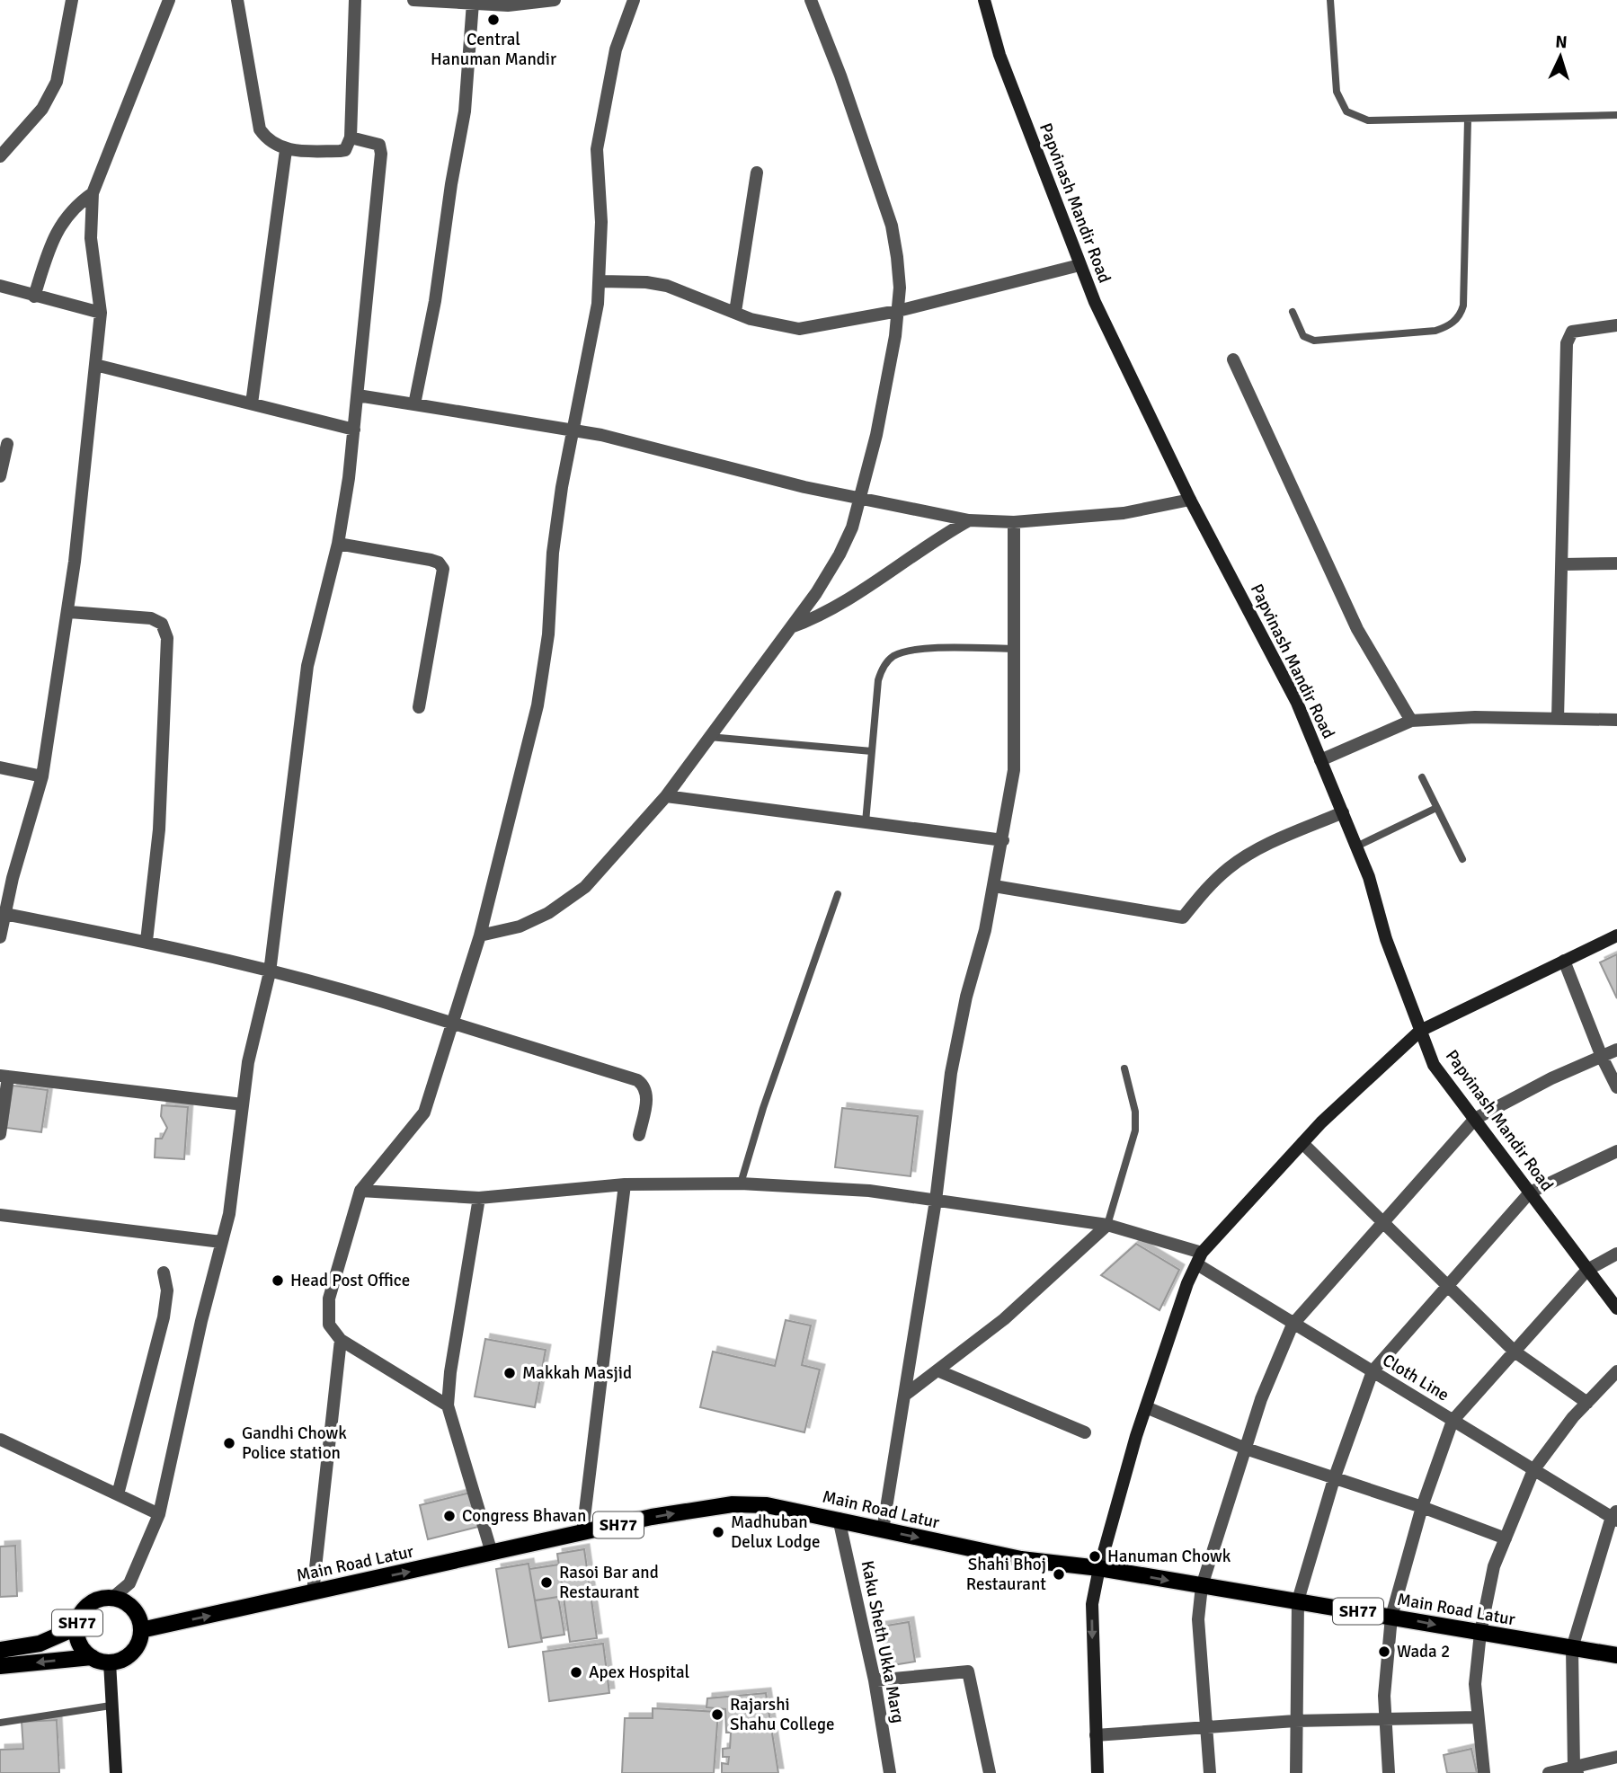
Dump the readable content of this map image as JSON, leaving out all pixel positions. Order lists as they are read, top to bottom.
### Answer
{
  "streets": {
    "main road": ["Main Road Latur", "SH77"],
    "street": ["Papvinash Mandir Road", "Cloth Line", "Kaku Sheth Ukka Marg"]
  },
  "crossings": [
    ["Main Road Latur", "SH77"],
    ["Main Road Latur", "Kaku Sheth Ukka Marg"]
  ],
  "one_way": ["Main Road Latur"],
  "places": [
    "Central Hanuman Mandir",
    "Head Post Office",
    "Makkah Masjid",
    "Gandhi Chowk Police station",
    "Congress Bhavan",
    "Madhuban Delux Lodge",
    "Hanuman Chowk",
    "Shahi Bhoj Restaurant",
    "Rasoi Bar and Restaurant",
    "Wada 2",
    "Apex Hospital",
    "Rajarshi Shahu College"
  ],
  "north": "top"
}
